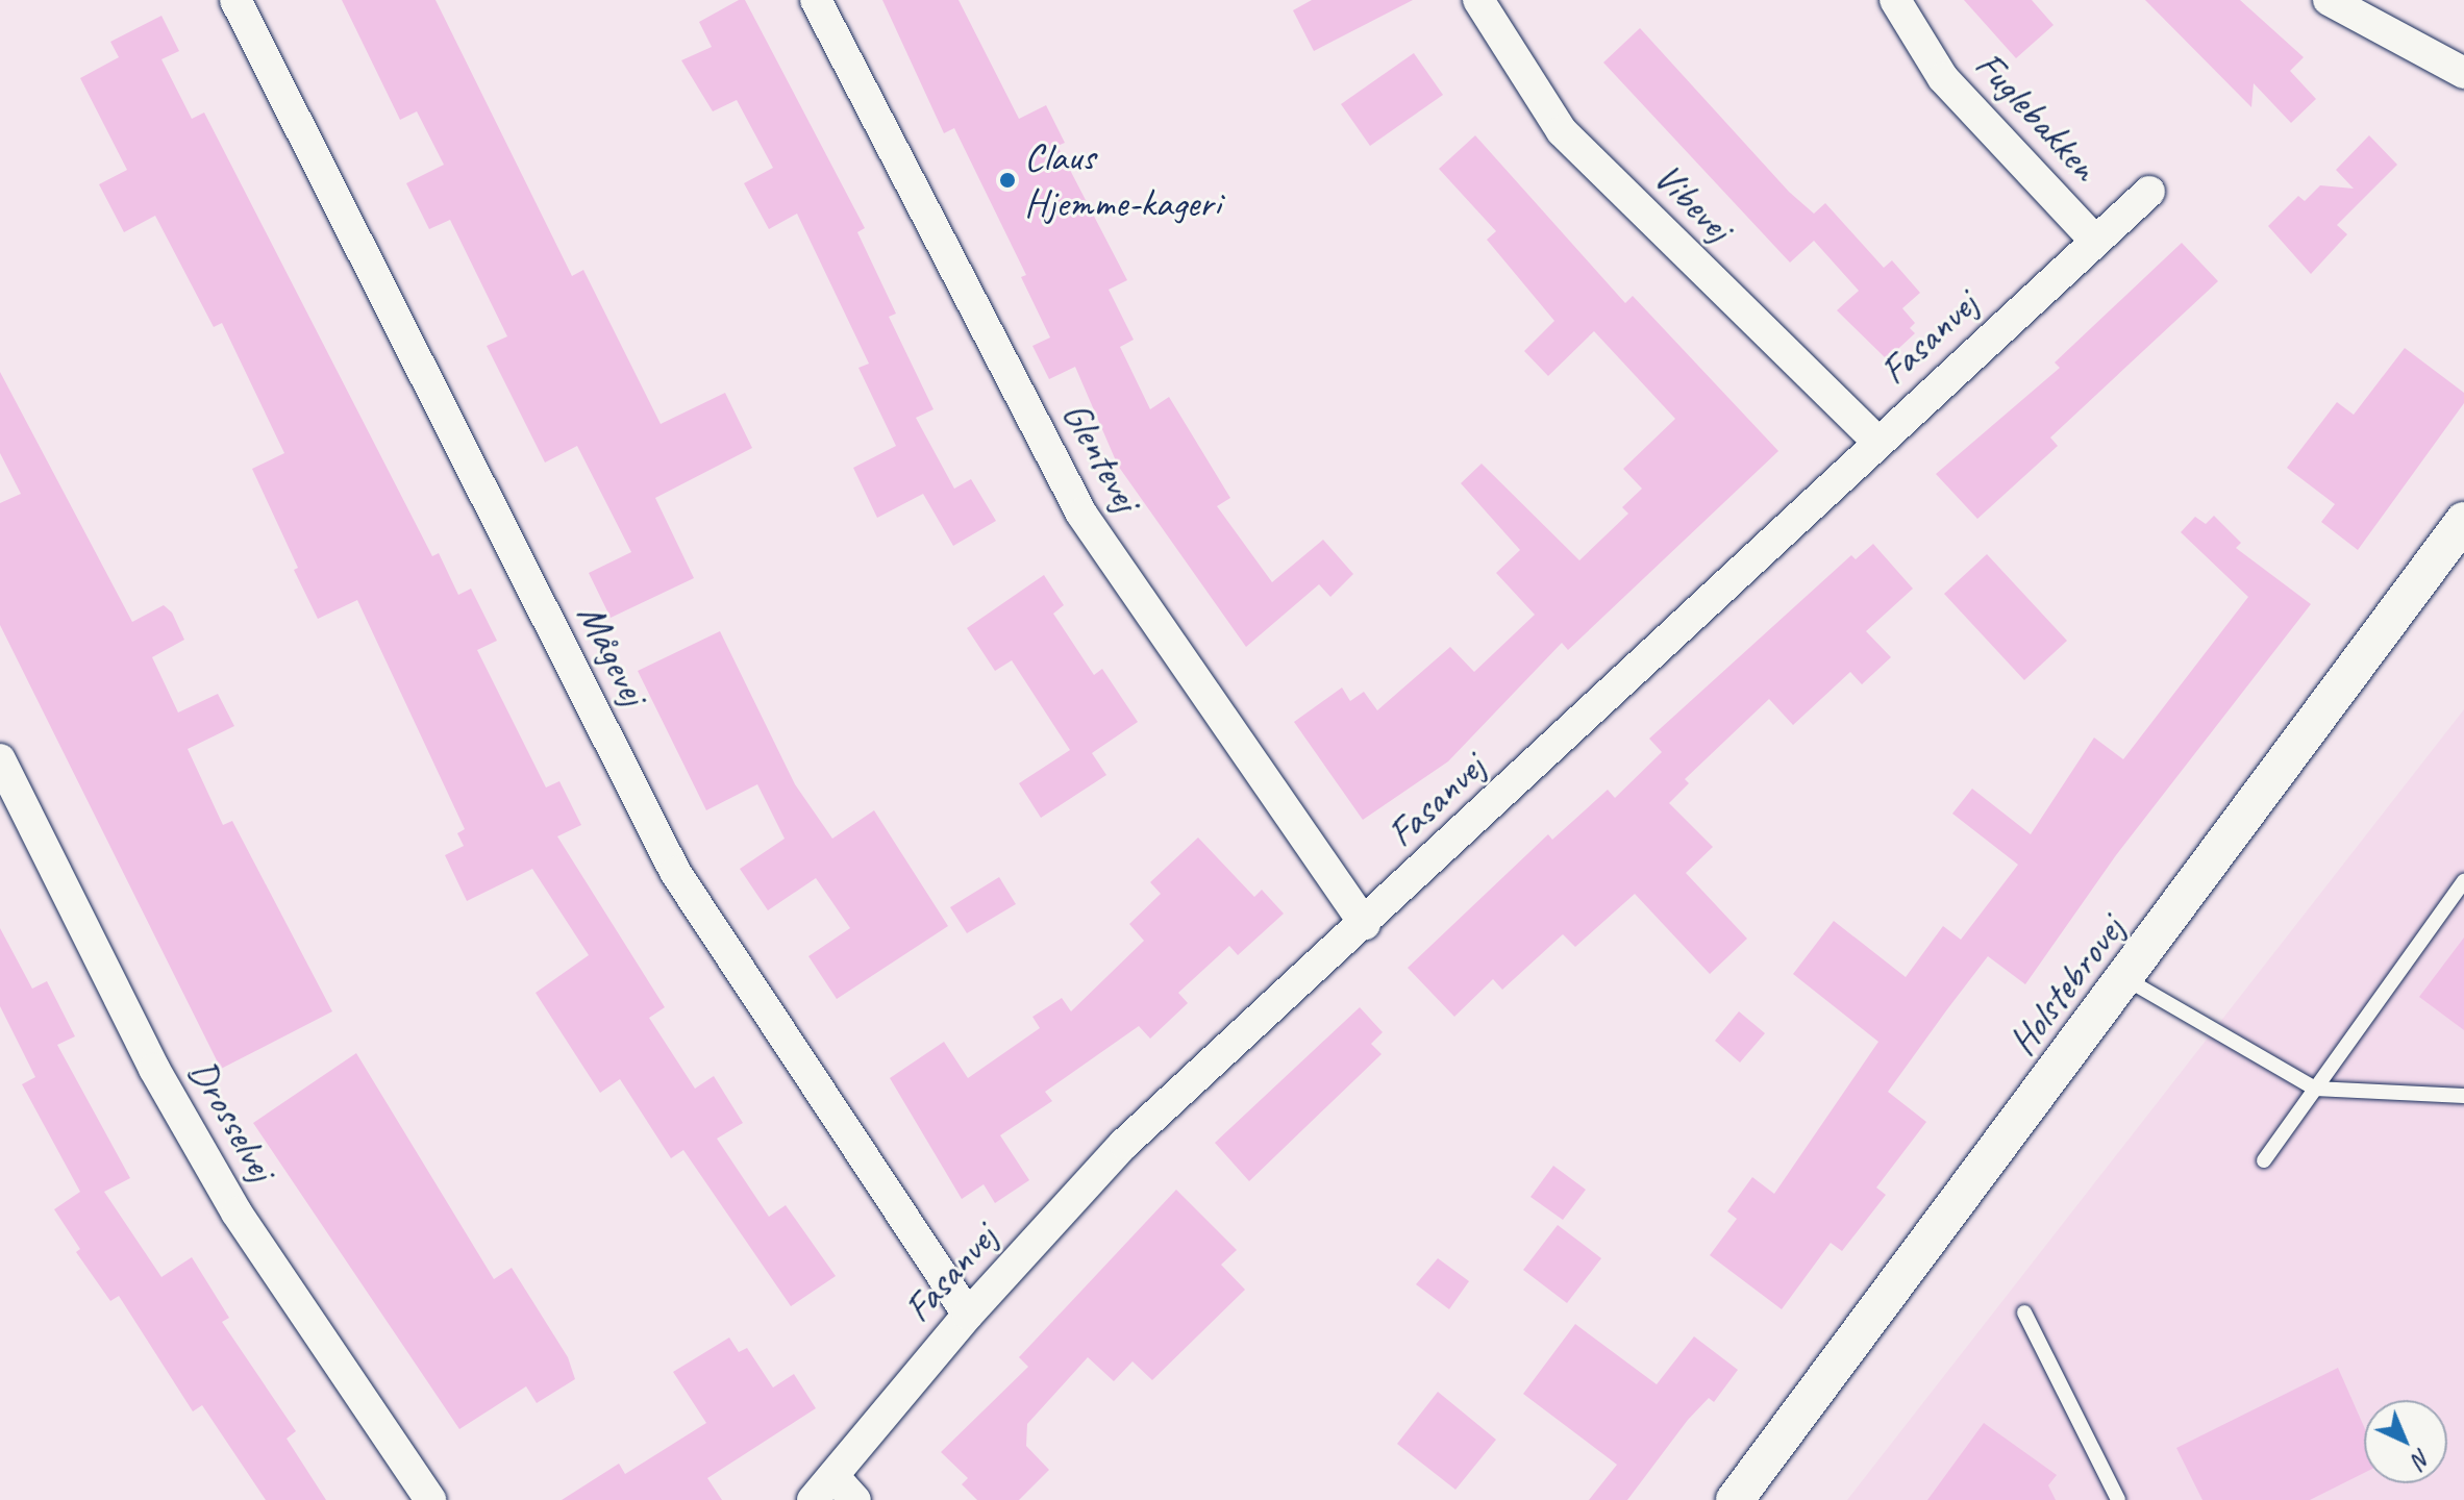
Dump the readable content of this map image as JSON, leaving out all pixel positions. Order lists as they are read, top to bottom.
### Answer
{
  "streets": {
    "street": [
      "Fuglebakken",
      "Vibevej",
      "Fasanvej",
      "Glentevej",
      "Mågevej",
      "Holstebrovej",
      "Drosselvej"
    ]
  },
  "crossings": [
    ["Fuglebakken", "Fasanvej"],
    ["Vibevej", "Fasanvej"],
    ["Fasanvej", "Glentevej"],
    ["Fasanvej", "Mågevej"]
  ],
  "places": ["Claus Hjemme-kageri"],
  "north": "bottom right"
}
